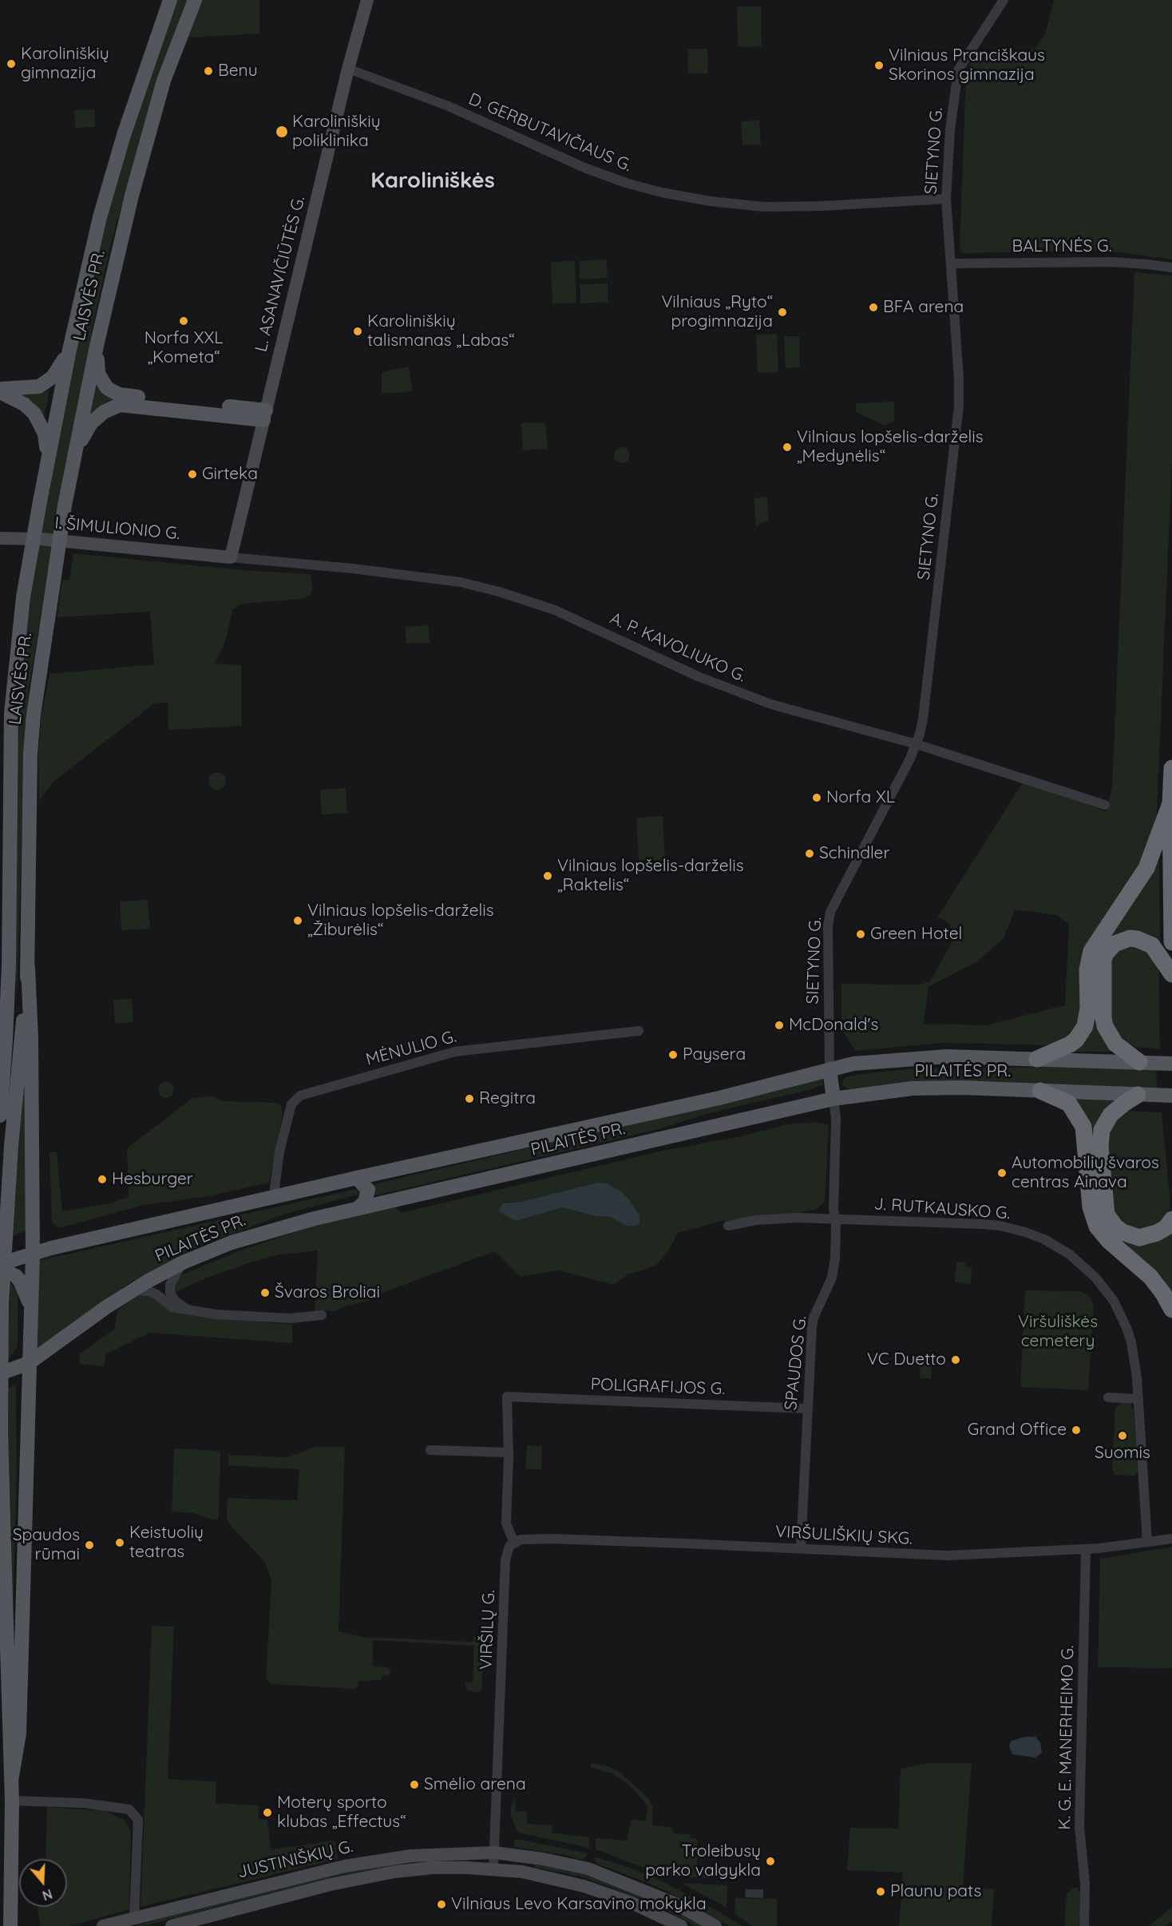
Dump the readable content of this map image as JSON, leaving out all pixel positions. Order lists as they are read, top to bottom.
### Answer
{
  "streets": {
    "main road": [
      "L. ASANAVIČIŪTĖS G.",
      "LAISVĖS PR.",
      "I. ŠIMULIONIO G.",
      "PILAITĖS PR.",
      "JUSTINIŠKIŲ G."
    ],
    "street": [
      "D. GERBUTAVIČIAUS G.",
      "SIETYNO G.",
      "BALTYNĖS G.",
      "A. P. KAVOLIUKO G.",
      "MĖNULIO G.",
      "J. RUTKAUSKO G.",
      "SPAUDOS G.",
      "POLIGRAFIJOS G.",
      "VIRŠULIŠKIŲ SKG.",
      "VIRŠILŲ G.",
      "K. G. E. MANERHEIMO G."
    ]
  },
  "crossings": [
    ["D. GERBUTAVIČIAUS G.", "SIETYNO G."],
    ["D. GERBUTAVIČIAUS G.", "L. ASANAVIČIŪTĖS G."],
    ["SIETYNO G.", "BALTYNĖS G."],
    ["SIETYNO G.", "A. P. KAVOLIUKO G."],
    ["SIETYNO G.", "PILAITĖS PR."],
    ["L. ASANAVIČIŪTĖS G.", "I. ŠIMULIONIO G."],
    ["L. ASANAVIČIŪTĖS G.", "A. P. KAVOLIUKO G."],
    ["I. ŠIMULIONIO G.", "A. P. KAVOLIUKO G."],
    ["MĖNULIO G.", "PILAITĖS PR."],
    ["PILAITĖS PR.", "SPAUDOS G."],
    ["J. RUTKAUSKO G.", "SPAUDOS G."],
    ["J. RUTKAUSKO G.", "VIRŠULIŠKIŲ SKG."],
    ["SPAUDOS G.", "POLIGRAFIJOS G."],
    ["SPAUDOS G.", "VIRŠULIŠKIŲ SKG."],
    ["VIRŠULIŠKIŲ SKG.", "VIRŠILŲ G."],
    ["VIRŠULIŠKIŲ SKG.", "K. G. E. MANERHEIMO G."],
    ["VIRŠILŲ G.", "JUSTINIŠKIŲ G."]
  ],
  "districts": ["Karoliniškės"],
  "parks": ["Viršuliškės cemetery"],
  "places": [
    "Karoliniškių gimnazija",
    "Vilniaus Pranciškaus Skorinos gimnazija",
    "Benu",
    "Karoliniškių poliklinika",
    "BFA arena",
    "Vilniaus „Ryto“ progimnazija",
    "Norfa XXL „Kometa“",
    "Karoliniškių talismanas „Labas“",
    "Vilniaus lopšelis-darželis „Medynėlis“",
    "Girteka",
    "Norfa XL",
    "Schindler",
    "Vilniaus lopšelis-darželis „Raktelis“",
    "Vilniaus lopšelis-darželis „Žiburėlis“",
    "Green Hotel",
    "McDonald's",
    "Paysera",
    "Regitra",
    "Automobilių švaros centras Ainava",
    "Hesburger",
    "Švaros Broliai",
    "VC Duetto",
    "Grand Office",
    "Suomis",
    "Keistuolių teatras",
    "Spaudos rūmai",
    "Smėlio arena",
    "Moterų sporto klubas „Effectus“",
    "Troleibusų parko valgykla",
    "Plaunu pats",
    "Vilniaus Levo Karsavino mokykla"
  ],
  "north": "bottom"
}
